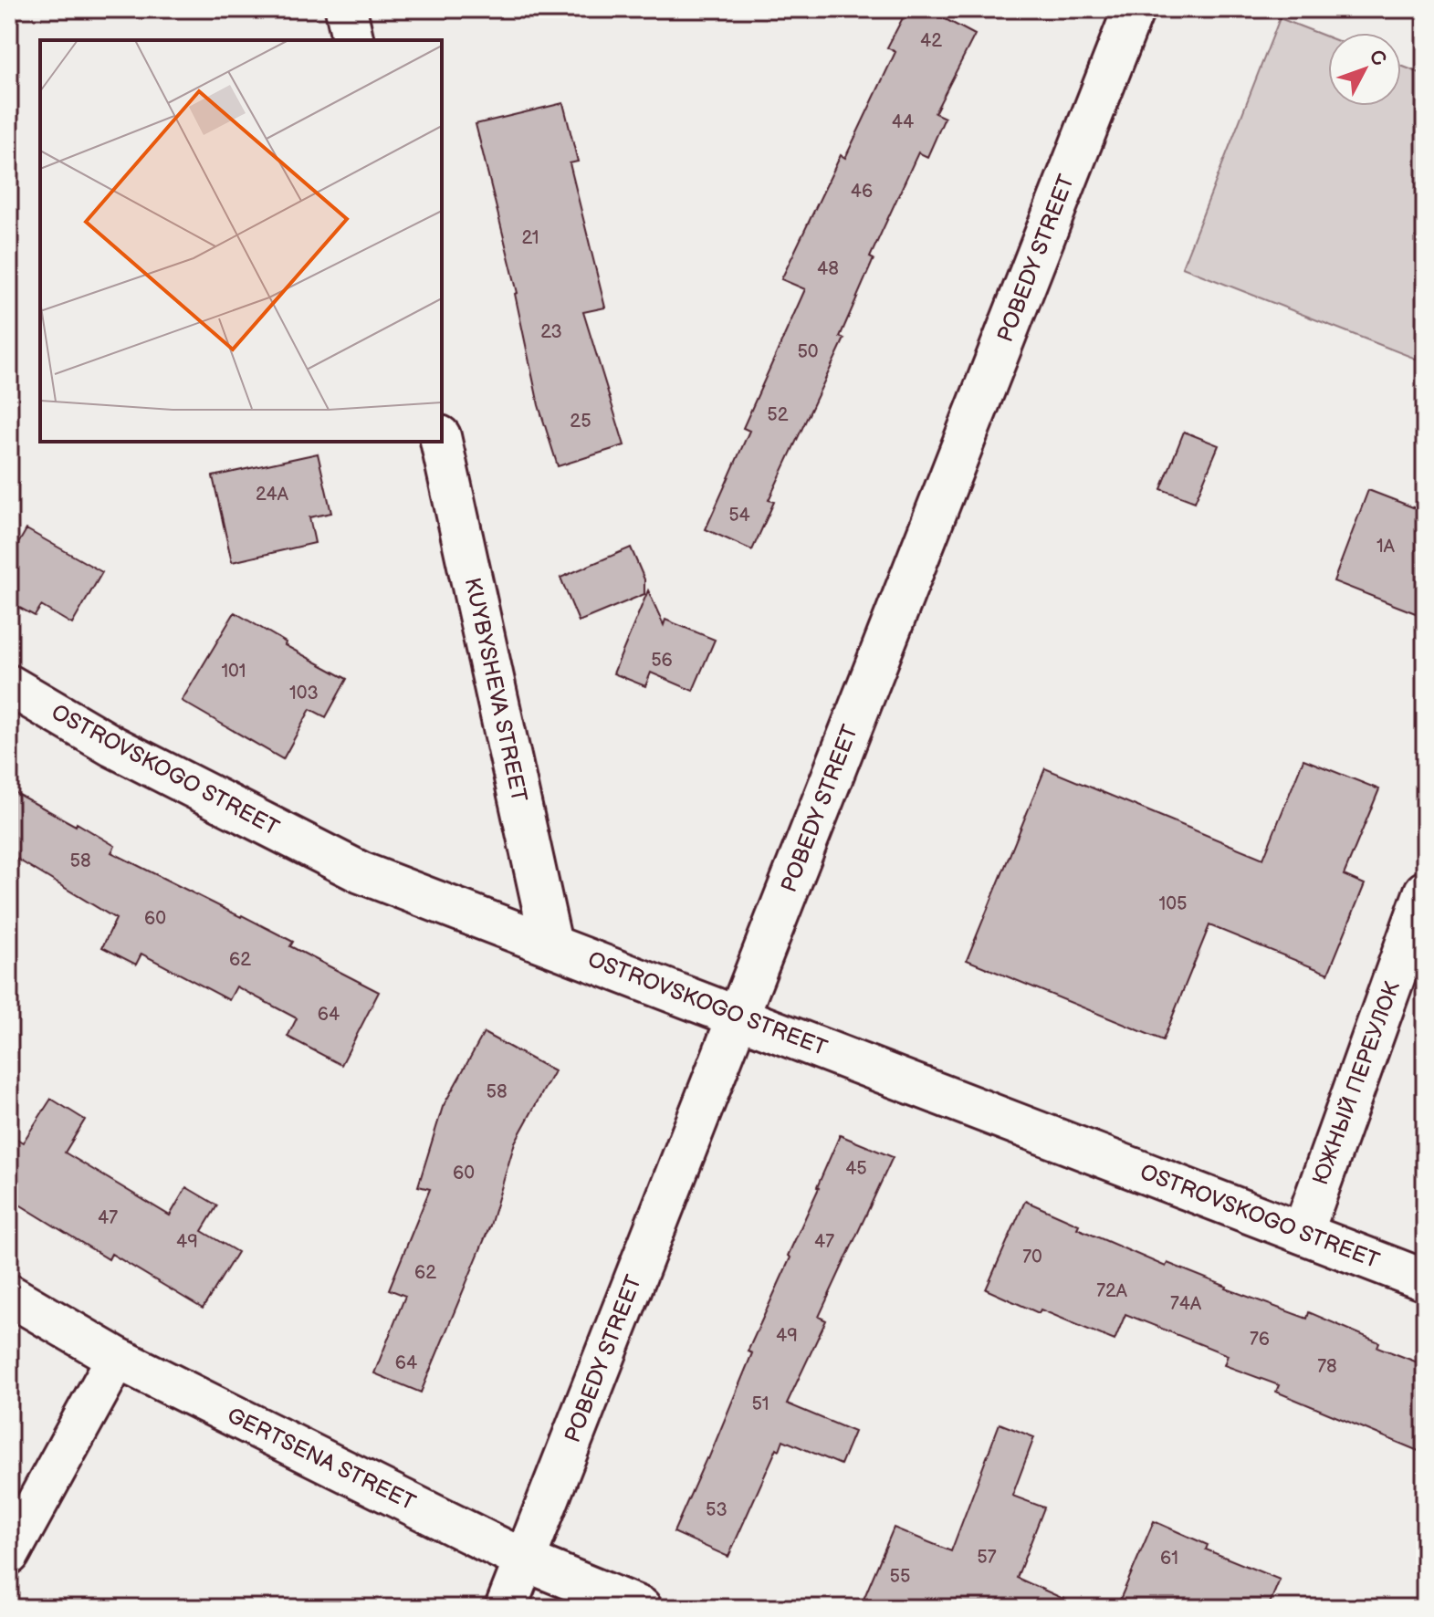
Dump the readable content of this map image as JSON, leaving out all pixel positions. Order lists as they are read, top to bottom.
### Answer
{
  "streets": {
    "street": [
      "POBEDY STREET",
      "KUYBYSHEVA STREET",
      "OSTROVSKOGO STREET",
      "ЮЖНЫЙ ПЕРЕУЛОК",
      "GERTSENA STREET"
    ]
  },
  "crossings": [
    ["POBEDY STREET", "OSTROVSKOGO STREET"],
    ["POBEDY STREET", "GERTSENA STREET"],
    ["KUYBYSHEVA STREET", "OSTROVSKOGO STREET"],
    ["OSTROVSKOGO STREET", "ЮЖНЫЙ ПЕРЕУЛОК"]
  ],
  "house_numbers": [
    "42",
    "44",
    "46",
    "21",
    "48",
    "23",
    "50",
    "52",
    "25",
    "24А",
    "54",
    "1А",
    "56",
    "101",
    "103",
    "58",
    "105",
    "60",
    "62",
    "64",
    "58",
    "45",
    "60",
    "47",
    "49",
    "47",
    "70",
    "62",
    "72А",
    "74А",
    "49",
    "76",
    "64",
    "78",
    "51",
    "53",
    "57",
    "61",
    "55"
  ],
  "north": "top right"
}
